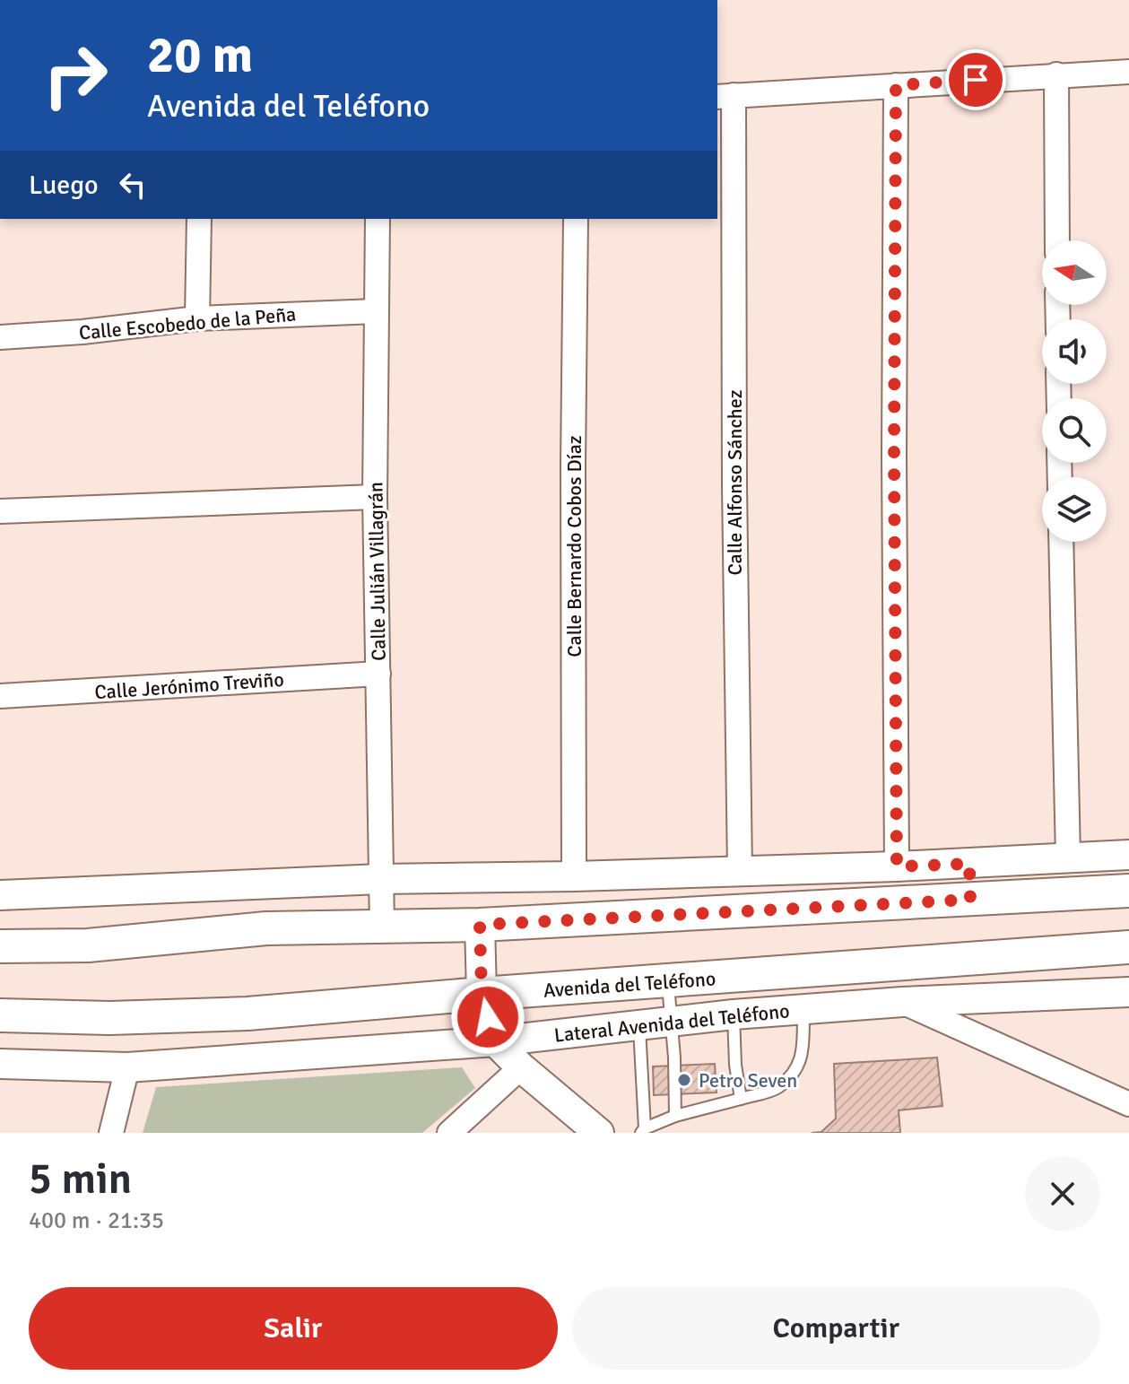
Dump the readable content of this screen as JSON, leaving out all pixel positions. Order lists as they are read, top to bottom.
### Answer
{
  "streets": {
    "main road": ["Avenida del Teléfono"],
    "street": [
      "Calle Escobedo de la Peña",
      "Calle Alfonso Sánchez",
      "Calle Bernardo Cobos Díaz",
      "Calle Julián Villagrán",
      "Calle Jerónimo Treviño",
      "Lateral Avenida del Teléfono"
    ]
  },
  "crossings": [
    ["Calle Escobedo de la Peña", "Calle Julián Villagrán"],
    ["Calle Julián Villagrán", "Calle Jerónimo Treviño"]
  ],
  "places": ["Petro Seven"],
  "north": "left",
  "page": {
    "turn": ["20 m", "Avenida del Teléfono"],
    "then": "Luego",
    "heading": ["5 min", "400 m · 21:35"],
    "buttons": ["Salir", "Compartir"]
  }
}
